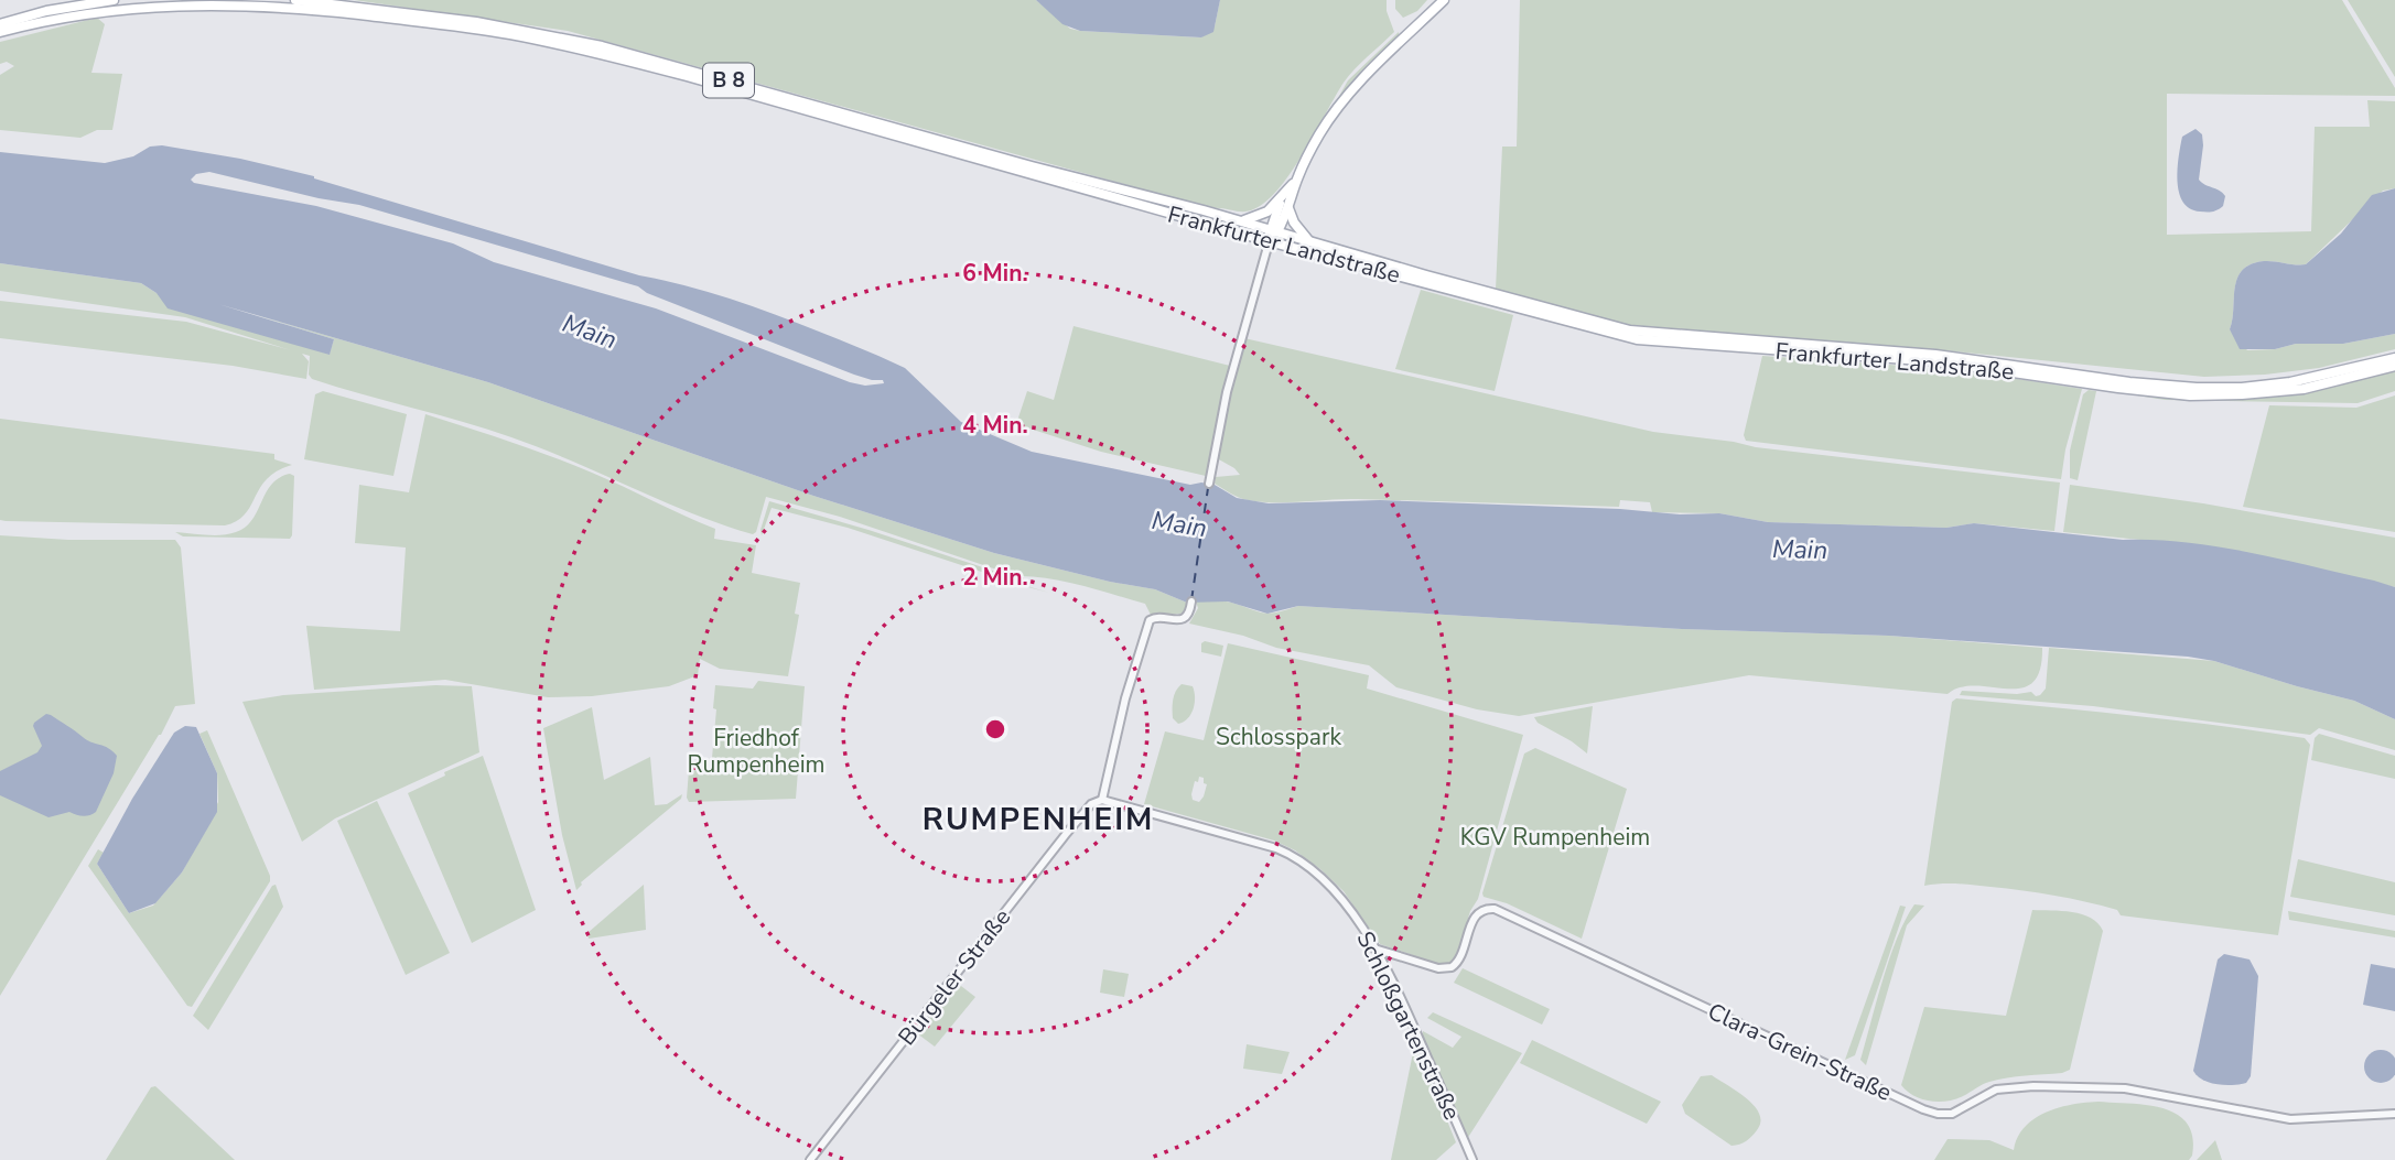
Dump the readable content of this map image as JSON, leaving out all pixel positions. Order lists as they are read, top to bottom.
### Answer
{
  "streets": {
    "main road": ["B 8", "Frankfurter Landstraße"],
    "street": ["Bürgeler Straße", "Schloßgartenstraße", "Clara-Grein-Straße"]
  },
  "crossings": [
    ["B 8", "Frankfurter Landstraße"],
    ["Bürgeler Straße", "Schloßgartenstraße"],
    ["Schloßgartenstraße", "Clara-Grein-Straße"]
  ],
  "districts": ["RUMPENHEIM"],
  "water": ["Main"],
  "parks": ["Schlosspark", "Friedhof Rumpenheim", "KGV Rumpenheim"],
  "rings": ["6 Min.", "4 Min.", "2 Min."]
}
